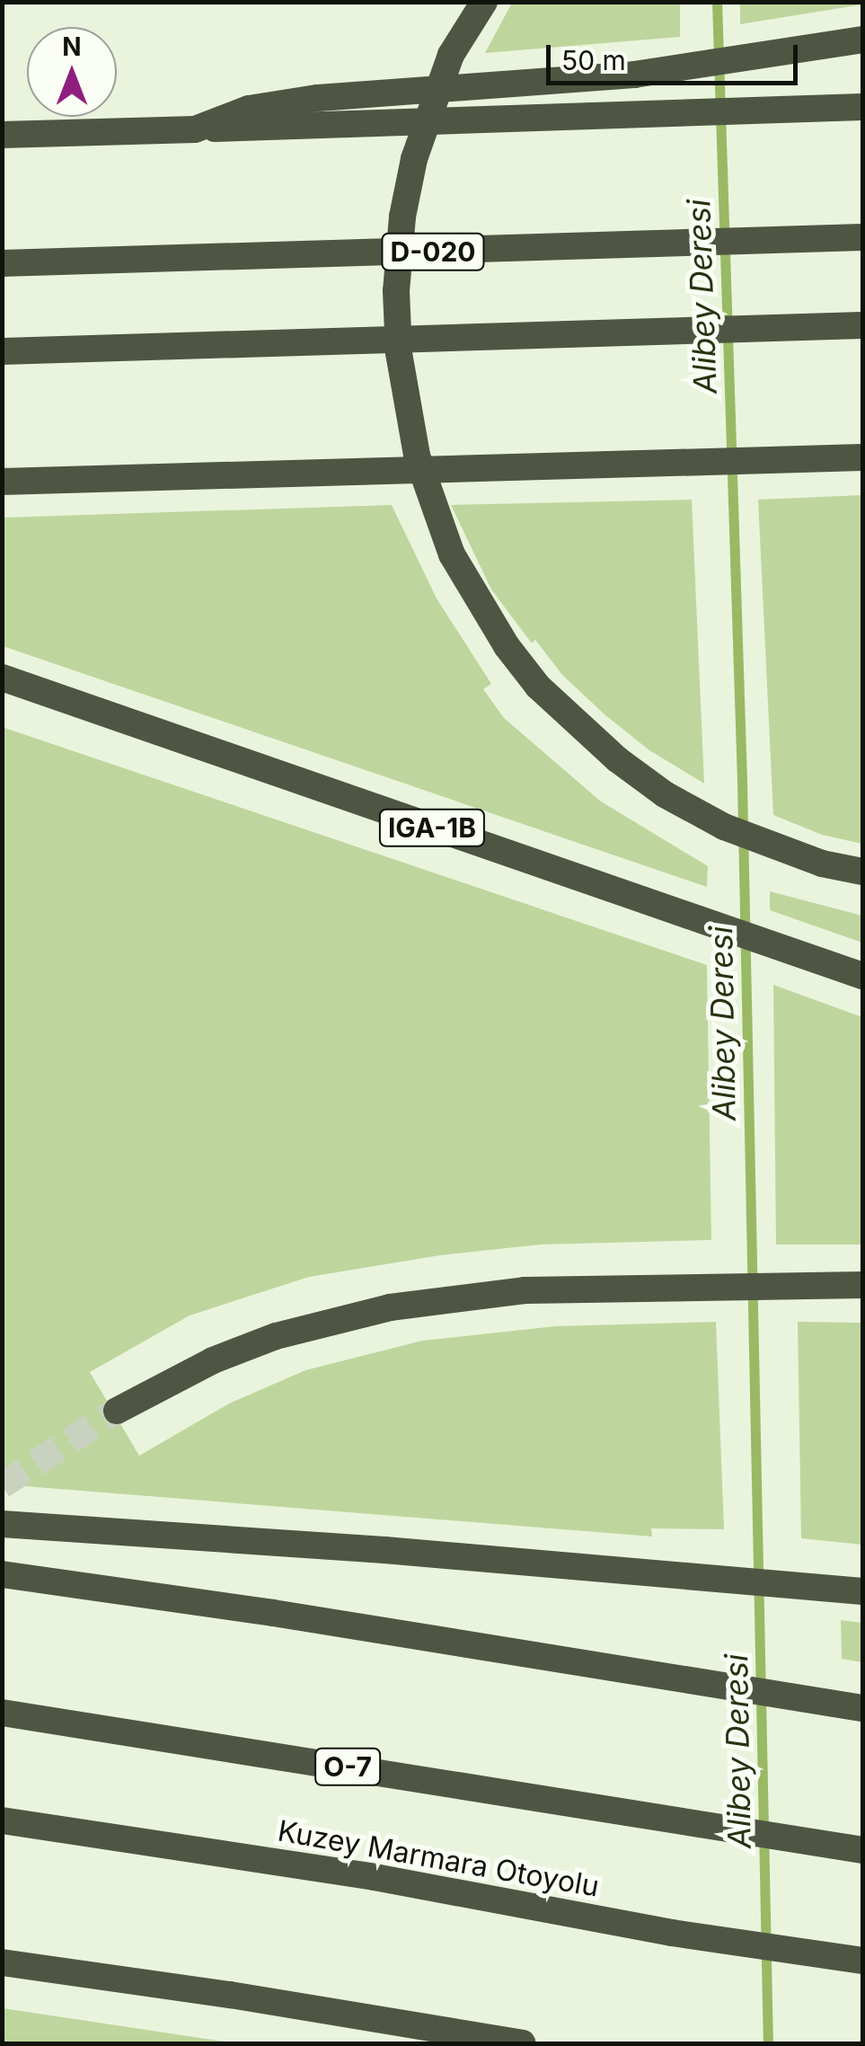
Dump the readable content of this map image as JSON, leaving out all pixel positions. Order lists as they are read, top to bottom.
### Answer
{
  "streets": {
    "highway": [
      "D-020",
      "IGA-1B",
      "O-7",
      "Kuzey Marmara Otoyolu"
    ]
  },
  "water": ["Alibey Deresi"],
  "scale_bar": "50 m",
  "north": "top"
}
